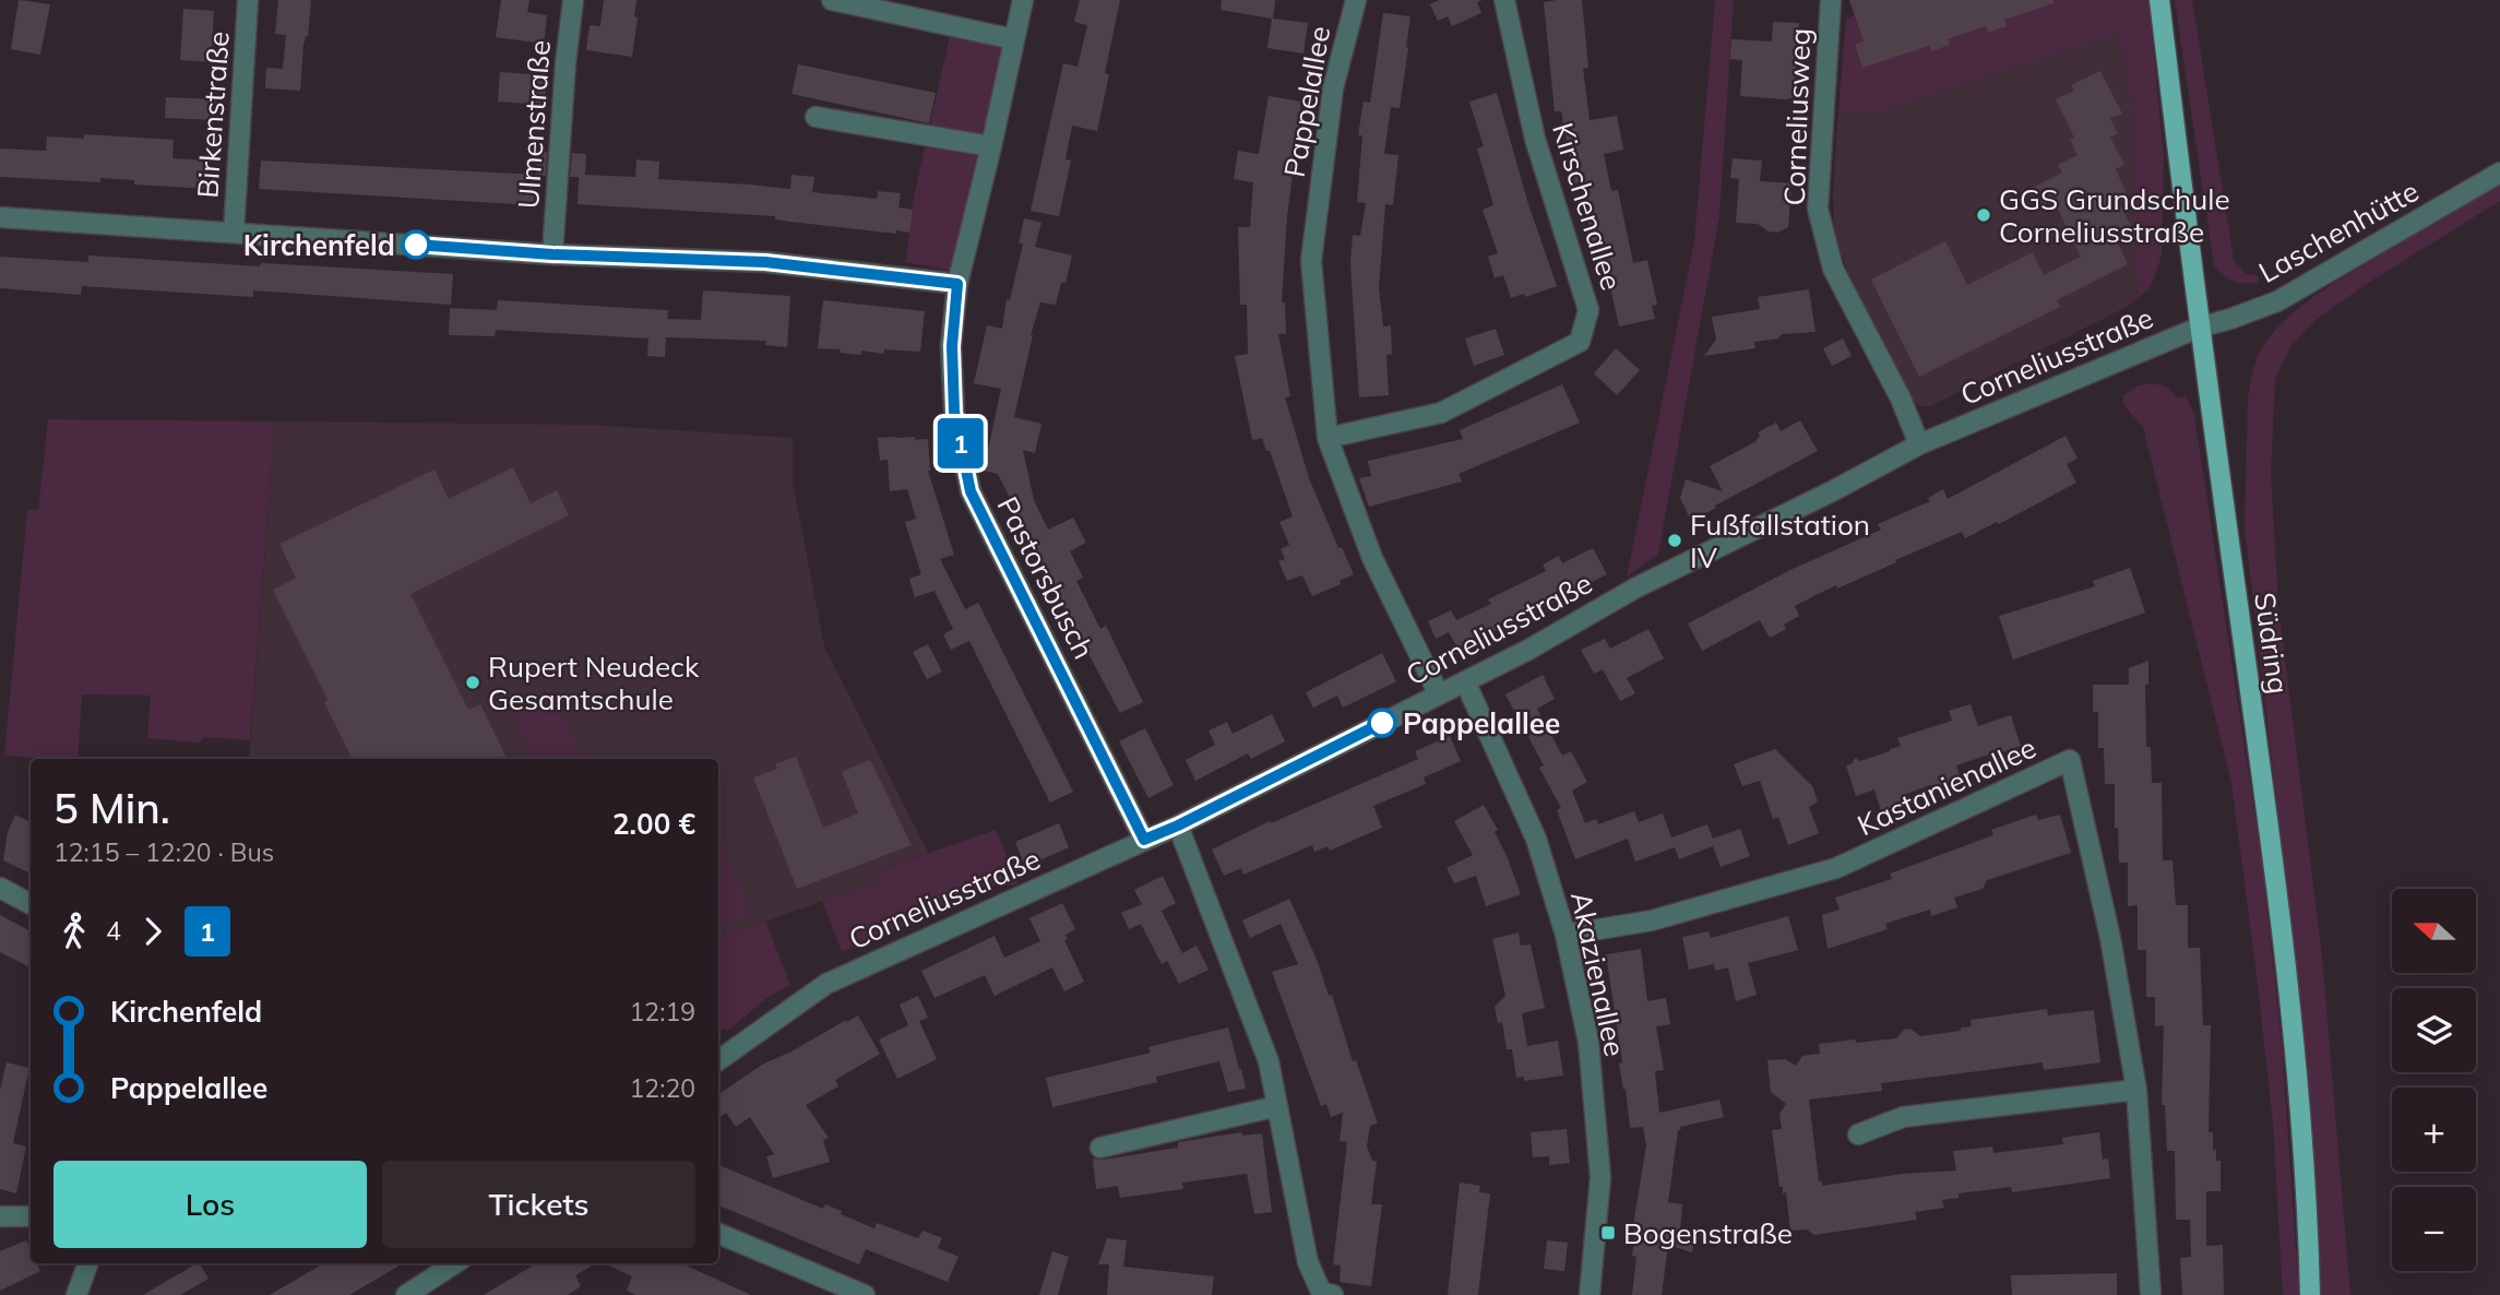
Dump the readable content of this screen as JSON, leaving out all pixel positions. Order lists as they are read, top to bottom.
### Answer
{
  "streets": {
    "main road": ["Südring"],
    "street": [
      "Pappelallee",
      "Birkenstraße",
      "Corneliusweg",
      "Ulmenstraße",
      "Kirschenallee",
      "Laschenhütte",
      "Corneliusstraße",
      "Pastorsbusch",
      "Kastanienallee",
      "Akazienallee"
    ]
  },
  "crossings": [
    ["Pappelallee", "Kirschenallee"],
    ["Pappelallee", "Corneliusstraße"],
    ["Corneliusweg", "Corneliusstraße"],
    ["Laschenhütte", "Corneliusstraße"],
    ["Laschenhütte", "Südring"],
    ["Corneliusstraße", "Pastorsbusch"],
    ["Corneliusstraße", "Südring"],
    ["Corneliusstraße", "Akazienallee"],
    ["Kastanienallee", "Akazienallee"]
  ],
  "places": {
    "other": [
      "GGS Grundschule Corneliusstraße",
      "Kirchenfeld",
      "Fußfallstation IV",
      "Rupert Neudeck Gesamtschule",
      "Pappelallee"
    ],
    "transit": ["Bogenstraße"]
  },
  "lines": ["bus line 1"],
  "north": "left",
  "page": {
    "on_map": "1",
    "heading": ["5 Min.", "12:15 – 12:20 · Bus", "2.00 €"],
    "map_buttons": ["+", "−"],
    "legs": ["4", "1"],
    "list": [
      {
        "name": "Kirchenfeld",
        "value": "12:19"
      },
      {
        "name": "Pappelallee",
        "value": "12:20"
      }
    ],
    "buttons": ["Los", "Tickets"]
  }
}
